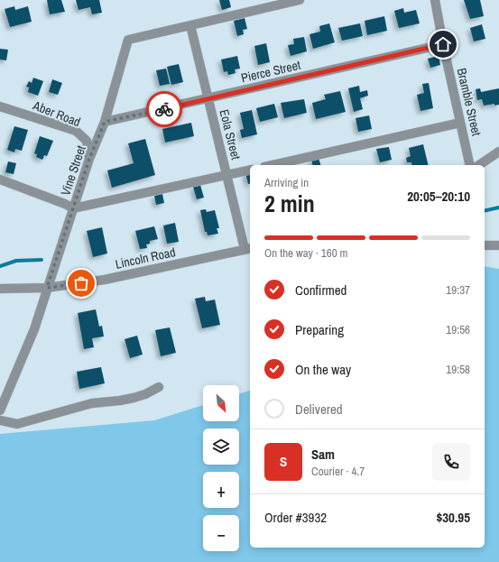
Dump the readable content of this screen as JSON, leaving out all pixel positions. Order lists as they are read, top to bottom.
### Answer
{
  "streets": {
    "street": [
      "Pierce Street",
      "Bramble Street",
      "Aber Road",
      "Eola Street",
      "Vine Street",
      "Lincoln Road"
    ]
  },
  "crossings": [
    ["Pierce Street", "Bramble Street"],
    ["Pierce Street", "Eola Street"],
    ["Pierce Street", "Vine Street"],
    ["Aber Road", "Vine Street"],
    ["Eola Street", "Vine Street"],
    ["Eola Street", "Lincoln Road"],
    ["Vine Street", "Lincoln Road"]
  ],
  "north": "bottom right",
  "page": {
    "heading": ["2 min", "Arriving in", "20:05–20:10"],
    "panel": [
      "Sam",
      "Courier · 4.7",
      "Order #3932",
      "$30.95"
    ],
    "bar": "On the way · 160 m",
    "list": [
      ["Confirmed", "19:37"],
      ["Preparing", "19:56"],
      ["On the way", "19:58"],
      "Delivered"
    ],
    "map_buttons": ["+", "−"],
    "round": "S"
  }
}
